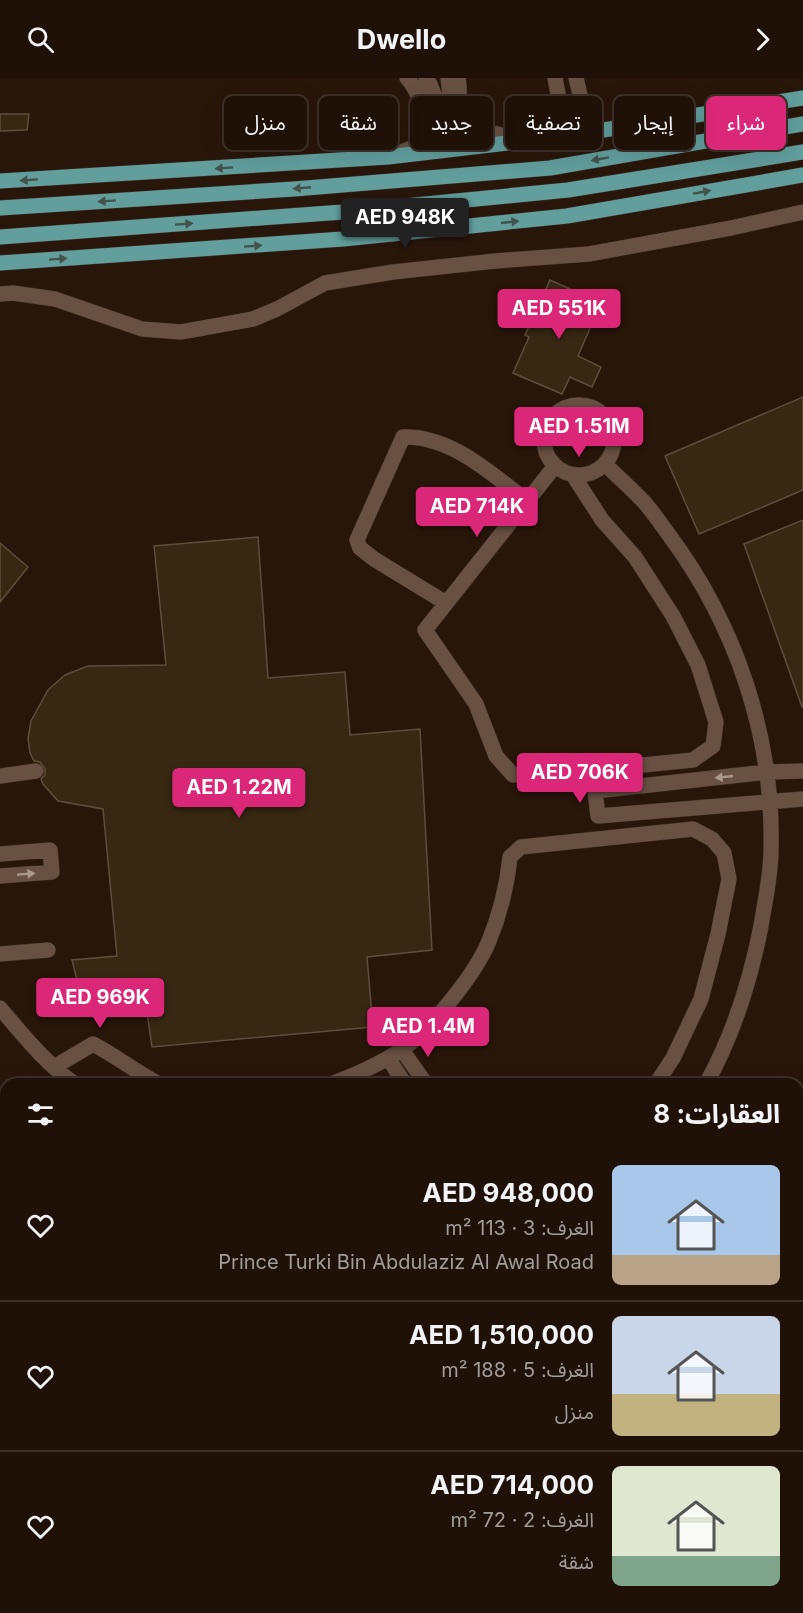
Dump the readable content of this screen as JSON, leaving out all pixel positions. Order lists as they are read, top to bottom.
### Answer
{
  "page": {
    "header": "Dwello",
    "chip": [
      "شراء",
      "إيجار",
      "تصفية",
      "جديد",
      "شقة",
      "منزل"
    ],
    "price": [
      "AED 948K",
      "AED 551K",
      "AED 1.51M",
      "AED 714K",
      "AED 706K",
      "AED 1.22M",
      "AED 969K",
      "AED 1.4M"
    ],
    "heading": "العقارات: 8",
    "list": [
      {
        "name": "AED 948,000",
        "note": "الغرف: 3 · 113 m² · Prince Turki Bin Abdulaziz Al Awal Road"
      },
      {
        "name": "AED 1,510,000",
        "note": "الغرف: 5 · 188 m² · منزل"
      },
      {
        "name": "AED 714,000",
        "note": "الغرف: 2 · 72 m² · شقة"
      }
    ]
  }
}
